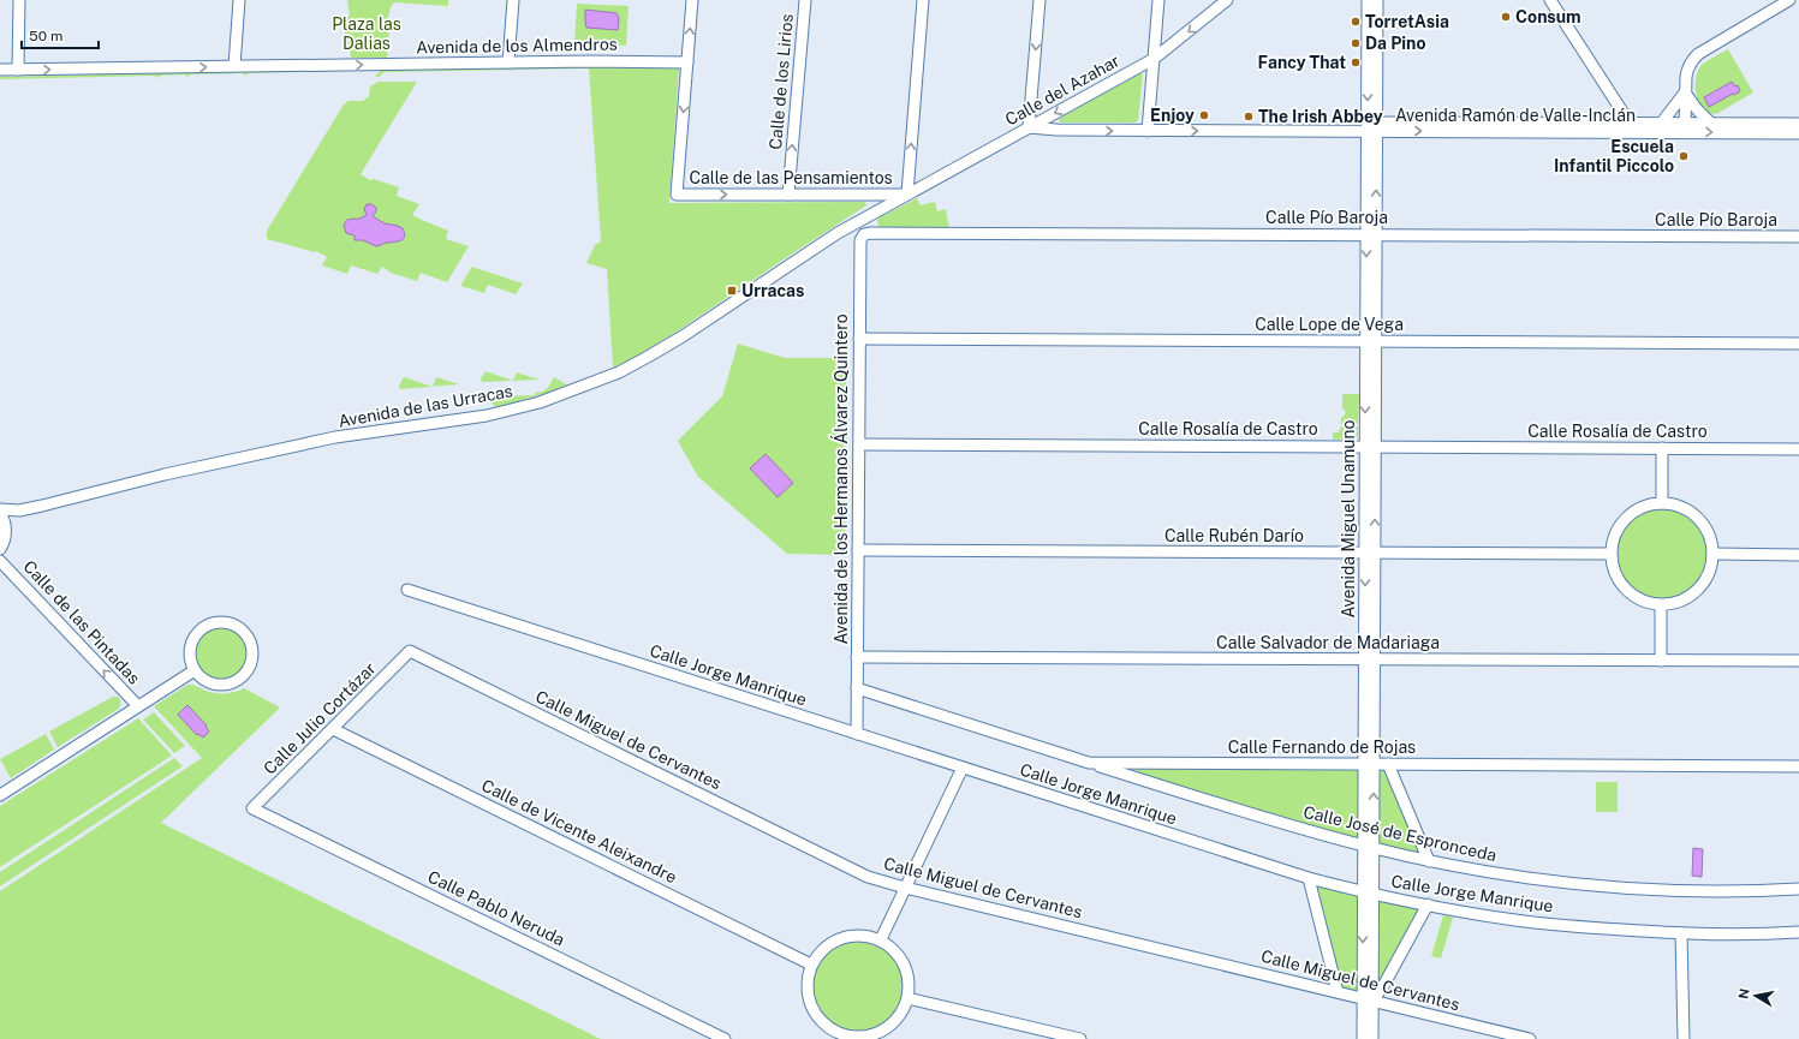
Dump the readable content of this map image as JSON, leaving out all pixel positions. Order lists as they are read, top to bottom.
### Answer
{
  "streets": {
    "street": [
      "Avenida de los Almendros",
      "Calle de los Lirios",
      "Calle del Azahar",
      "Avenida Ramón de Valle-Inclán",
      "Calle de las Pensamientos",
      "Calle Pío Baroja",
      "Calle Lope de Vega",
      "Avenida de las Urracas",
      "Calle Rosalía de Castro",
      "Avenida de los Hermanos Álvarez Quintero",
      "Avenida Miguel Unamuno",
      "Calle Rubén Darío",
      "Calle de las Pintadas",
      "Calle Salvador de Madariaga",
      "Calle Jorge Manrique",
      "Calle Julio Cortázar",
      "Calle Miguel de Cervantes",
      "Calle Fernando de Rojas",
      "Calle de Vicente Aleixandre",
      "Calle José de Espronceda",
      "Calle Pablo Neruda"
    ]
  },
  "crossings": [
    ["Avenida de los Almendros", "Calle de las Pensamientos"],
    ["Calle de los Lirios", "Calle de las Pensamientos"],
    ["Calle del Azahar", "Avenida Ramón de Valle-Inclán"],
    ["Calle del Azahar", "Calle de las Pensamientos"],
    ["Calle del Azahar", "Avenida de las Urracas"],
    ["Avenida Ramón de Valle-Inclán", "Avenida Miguel Unamuno"],
    ["Calle de las Pensamientos", "Avenida de las Urracas"],
    ["Calle Pío Baroja", "Avenida de los Hermanos Álvarez Quintero"],
    ["Calle Pío Baroja", "Avenida Miguel Unamuno"],
    ["Calle Lope de Vega", "Avenida de los Hermanos Álvarez Quintero"],
    ["Calle Lope de Vega", "Avenida Miguel Unamuno"],
    ["Calle Rosalía de Castro", "Avenida de los Hermanos Álvarez Quintero"],
    ["Calle Rosalía de Castro", "Avenida Miguel Unamuno"],
    ["Avenida de los Hermanos Álvarez Quintero", "Calle Rubén Darío"],
    ["Avenida de los Hermanos Álvarez Quintero", "Calle Salvador de Madariaga"],
    ["Avenida de los Hermanos Álvarez Quintero", "Calle Jorge Manrique"],
    ["Avenida de los Hermanos Álvarez Quintero", "Calle Fernando de Rojas"],
    ["Avenida Miguel Unamuno", "Calle Rubén Darío"],
    ["Avenida Miguel Unamuno", "Calle Salvador de Madariaga"],
    ["Avenida Miguel Unamuno", "Calle Jorge Manrique"],
    ["Avenida Miguel Unamuno", "Calle Miguel de Cervantes"],
    ["Avenida Miguel Unamuno", "Calle Fernando de Rojas"],
    ["Avenida Miguel Unamuno", "Calle José de Espronceda"],
    ["Calle Julio Cortázar", "Calle Miguel de Cervantes"],
    ["Calle Julio Cortázar", "Calle de Vicente Aleixandre"],
    ["Calle Julio Cortázar", "Calle Pablo Neruda"],
    ["Calle Fernando de Rojas", "Calle José de Espronceda"]
  ],
  "one_way": [
    "Avenida de los Almendros",
    "Calle de los Lirios",
    "Calle del Azahar",
    "Avenida Ramón de Valle-Inclán",
    "Calle de las Pintadas"
  ],
  "parks": ["Plaza las Dalias"],
  "places": {
    "other": [
      "Consum",
      "TorretAsia",
      "Da Pino",
      "Fancy That",
      "Enjoy",
      "The Irish Abbey",
      "Escuela Infantil Piccolo"
    ],
    "transit": ["Urracas"]
  },
  "scale_bar": "50 m",
  "north": "left"
}
